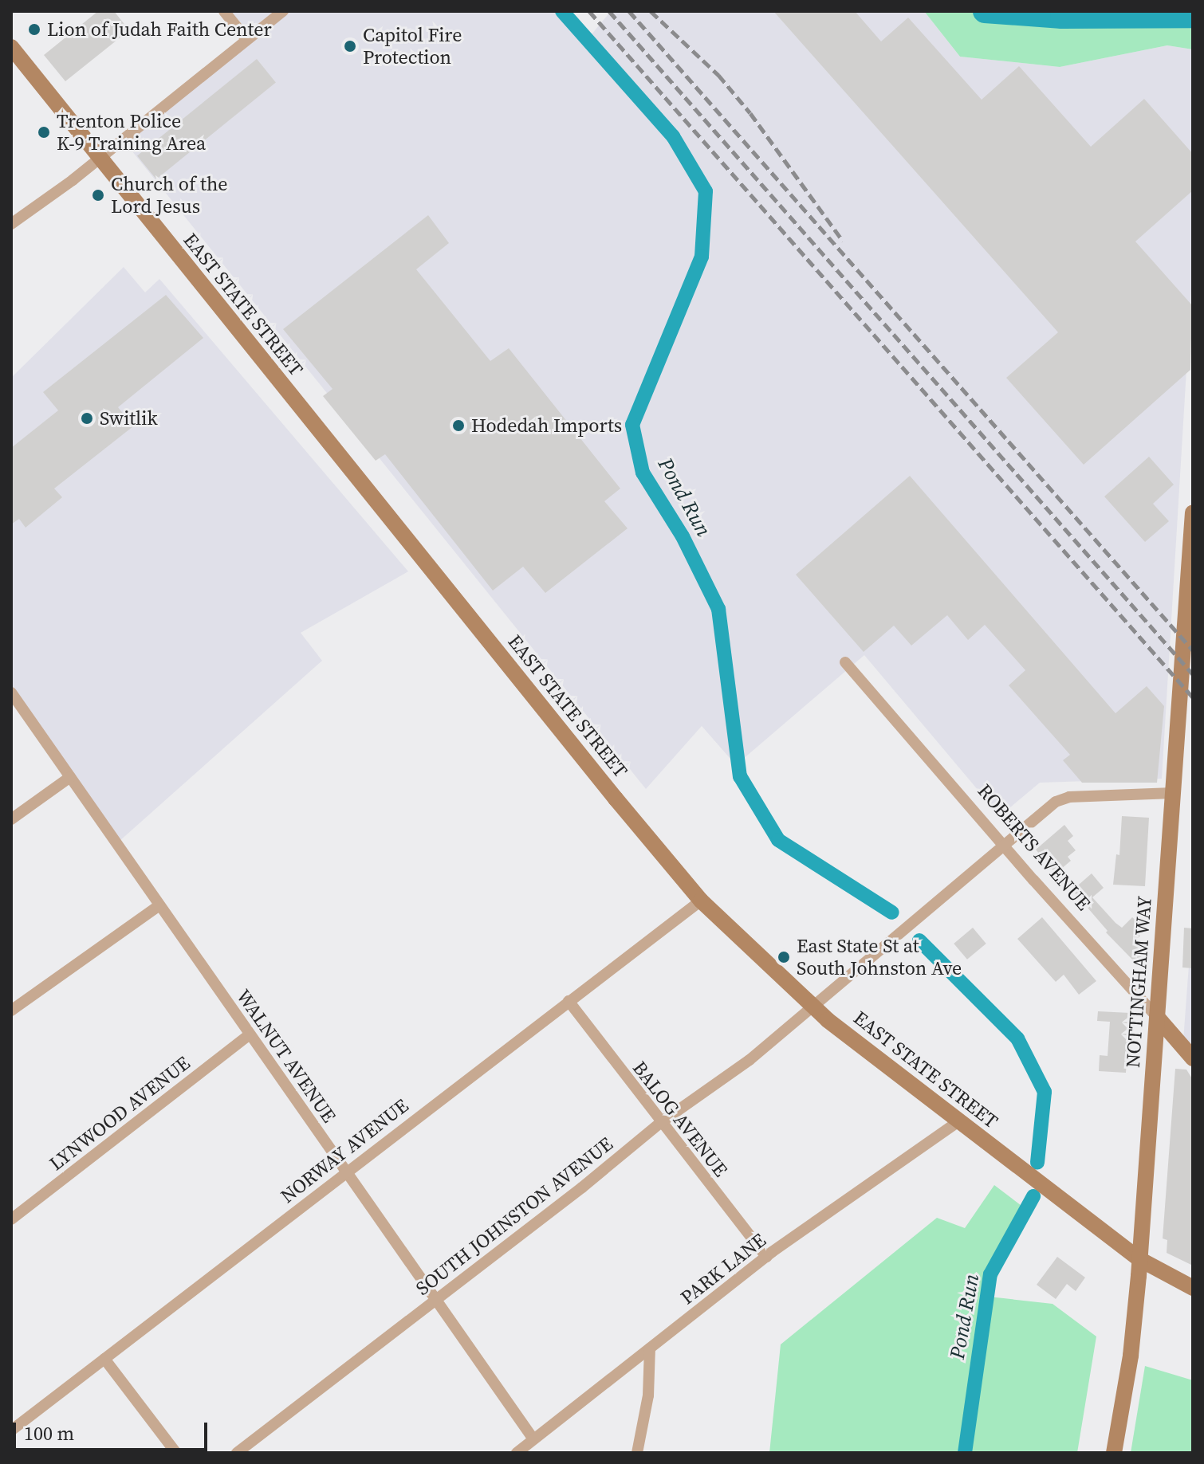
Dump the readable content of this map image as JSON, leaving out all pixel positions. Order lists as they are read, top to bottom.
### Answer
{
  "streets": {
    "street": [
      "EAST STATE STREET",
      "ROBERTS AVENUE",
      "NOTTINGHAM WAY",
      "WALNUT AVENUE",
      "LYNWOOD AVENUE",
      "BALOG AVENUE",
      "NORWAY AVENUE",
      "SOUTH JOHNSTON AVENUE",
      "PARK LANE"
    ]
  },
  "crossings": [
    ["EAST STATE STREET", "NOTTINGHAM WAY"],
    ["EAST STATE STREET", "NORWAY AVENUE"],
    ["EAST STATE STREET", "SOUTH JOHNSTON AVENUE"],
    ["EAST STATE STREET", "PARK LANE"],
    ["ROBERTS AVENUE", "NOTTINGHAM WAY"],
    ["ROBERTS AVENUE", "SOUTH JOHNSTON AVENUE"],
    ["NOTTINGHAM WAY", "SOUTH JOHNSTON AVENUE"],
    ["WALNUT AVENUE", "LYNWOOD AVENUE"],
    ["WALNUT AVENUE", "NORWAY AVENUE"],
    ["WALNUT AVENUE", "SOUTH JOHNSTON AVENUE"],
    ["WALNUT AVENUE", "PARK LANE"],
    ["BALOG AVENUE", "NORWAY AVENUE"],
    ["BALOG AVENUE", "SOUTH JOHNSTON AVENUE"],
    ["BALOG AVENUE", "PARK LANE"]
  ],
  "water": ["Pond Run"],
  "places": [
    "Lion of Judah Faith Center",
    "Capitol Fire Protection",
    "Trenton Police K-9 Training Area",
    "Church of the Lord Jesus",
    "Switlik",
    "Hodedah Imports",
    "East State St at South Johnston Ave"
  ],
  "scale_bar": "100 m"
}
